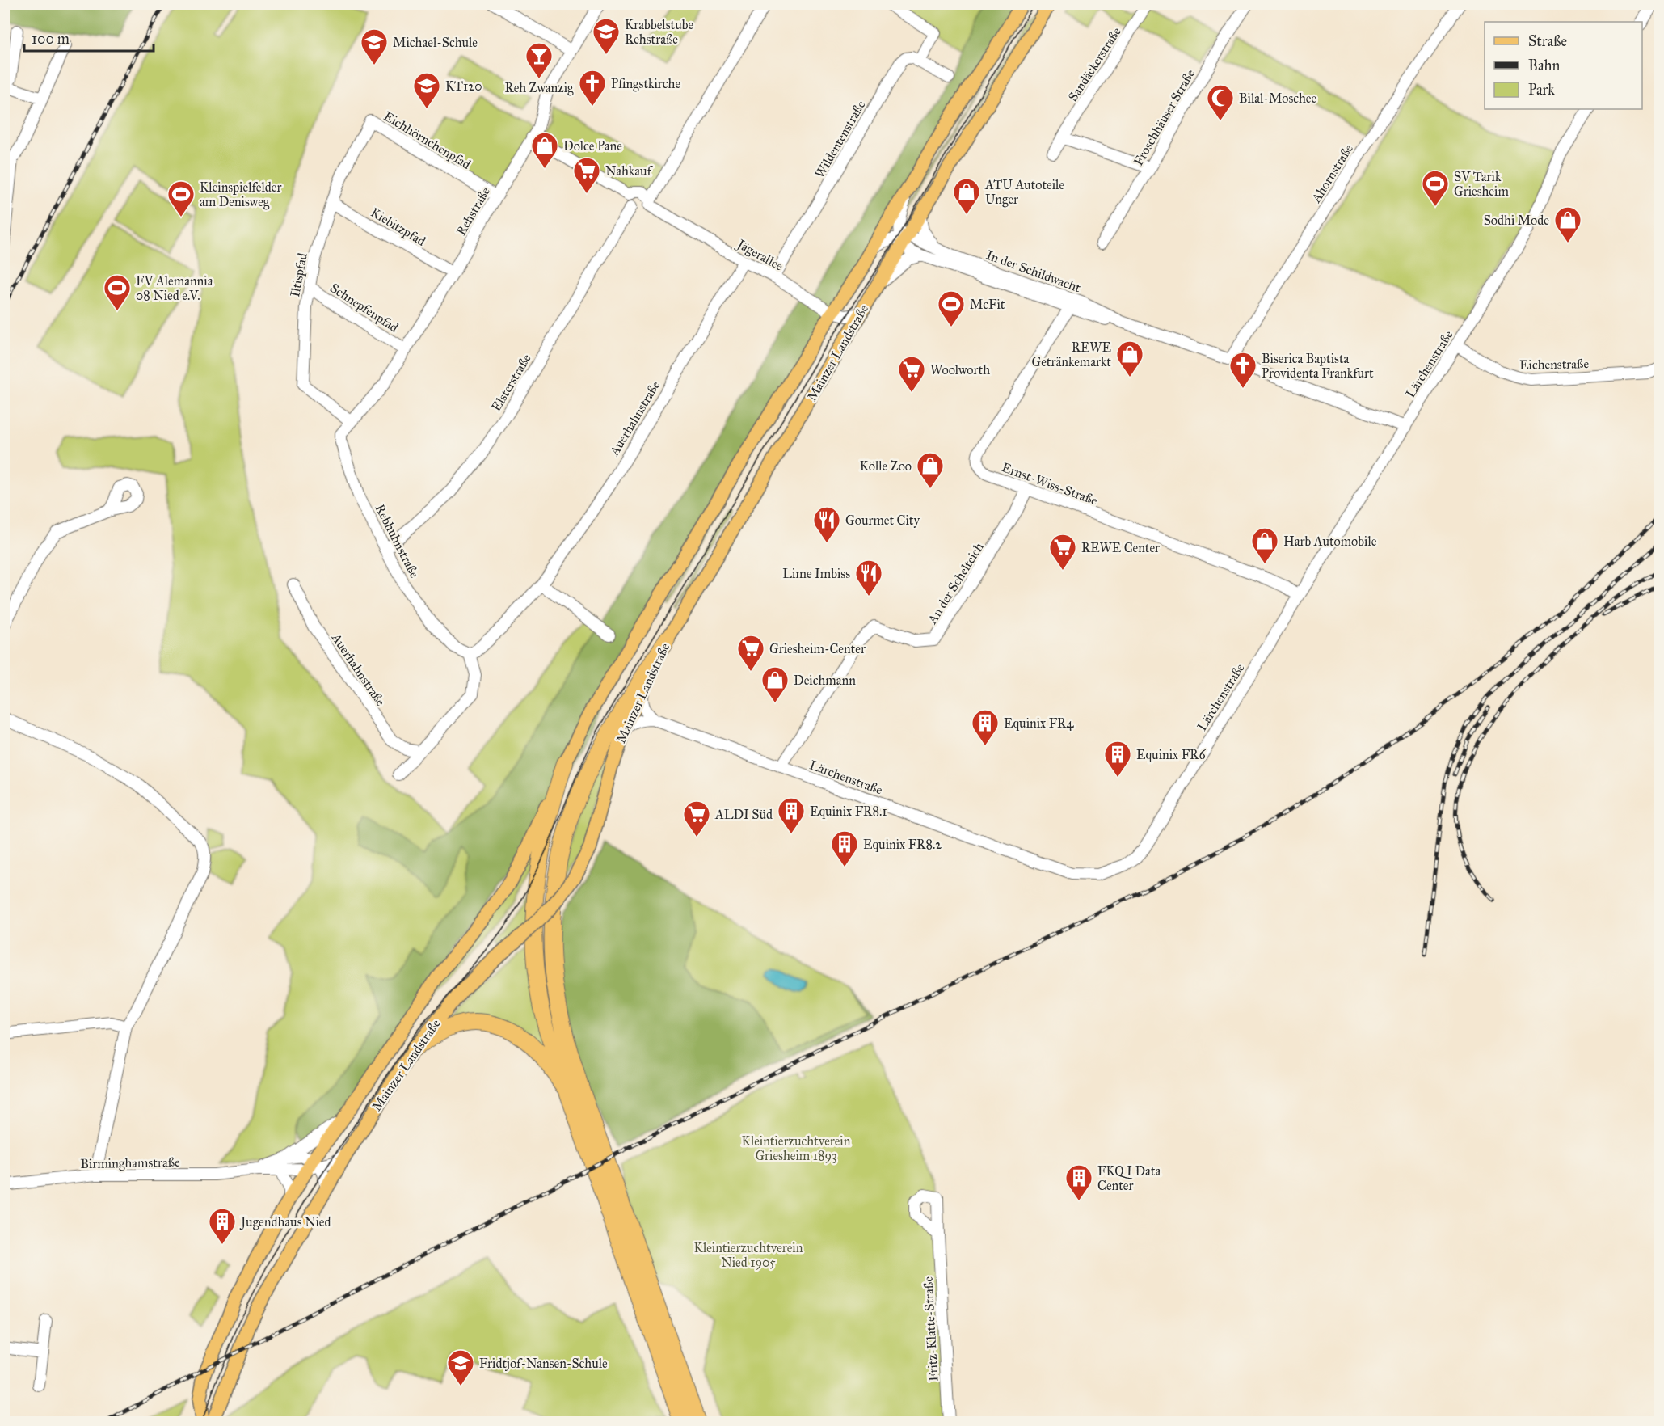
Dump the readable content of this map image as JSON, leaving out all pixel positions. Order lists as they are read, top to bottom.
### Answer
{
  "streets": {
    "main road": ["Mainzer Landstraße"],
    "street": [
      "Sandäckerstraße",
      "Froschhäuser Straße",
      "Wildentenstraße",
      "Eichhörnchenpfad",
      "Ahornstraße",
      "Rehstraße",
      "Kiebitzpfad",
      "Jägerallee",
      "In der Schildwacht",
      "Iltispfad",
      "Schnepfenpfad",
      "Lärchenstraße",
      "Eichenstraße",
      "Elsterstraße",
      "Auerhahnstraße",
      "Ernst-Wiss-Straße",
      "Rebhuhnstraße",
      "An der Schelteich",
      "Birminghamstraße",
      "Fritz-Klatte-Straße"
    ]
  },
  "crossings": [
    ["Wildentenstraße", "Jägerallee"],
    ["Eichhörnchenpfad", "Rehstraße"],
    ["Eichhörnchenpfad", "Iltispfad"],
    ["Ahornstraße", "In der Schildwacht"],
    ["Rehstraße", "Kiebitzpfad"],
    ["Rehstraße", "Jägerallee"],
    ["Rehstraße", "Iltispfad"],
    ["Rehstraße", "Schnepfenpfad"],
    ["Rehstraße", "Rebhuhnstraße"],
    ["Kiebitzpfad", "Iltispfad"],
    ["Jägerallee", "Mainzer Landstraße"],
    ["Jägerallee", "Elsterstraße"],
    ["Jägerallee", "Auerhahnstraße"],
    ["In der Schildwacht", "Mainzer Landstraße"],
    ["In der Schildwacht", "Lärchenstraße"],
    ["In der Schildwacht", "Ernst-Wiss-Straße"],
    ["Iltispfad", "Schnepfenpfad"],
    ["Iltispfad", "Rebhuhnstraße"],
    ["Mainzer Landstraße", "Birminghamstraße"],
    ["Lärchenstraße", "Eichenstraße"],
    ["Lärchenstraße", "Ernst-Wiss-Straße"],
    ["Lärchenstraße", "An der Schelteich"],
    ["Elsterstraße", "Rebhuhnstraße"],
    ["Auerhahnstraße", "Rebhuhnstraße"],
    ["Ernst-Wiss-Straße", "An der Schelteich"]
  ],
  "parks": ["Kleintierzuchtverein Griesheim 1893", "Kleintierzuchtverein Nied 1905"],
  "places": {
    "school or university": [
      "Krabbelstube Rehstraße",
      "Michael-Schule",
      "KT120",
      "Fridtjof-Nansen-Schule"
    ],
    "bar": ["Reh Zwanzig"],
    "church": ["Pfingstkirche", "Biserica Baptista Providenta Frankfurt"],
    "mosque": ["Bilal-Moschee"],
    "shop": [
      "Dolce Pane",
      "ATU Autoteile Unger",
      "Sodhi Mode",
      "REWE Getränkemarkt",
      "Kölle Zoo",
      "Harb Automobile",
      "Deichmann"
    ],
    "supermarket": [
      "Nahkauf",
      "Woolworth",
      "REWE Center",
      "Griesheim-Center",
      "ALDI Süd"
    ],
    "sports": [
      "SV Tarik Griesheim",
      "Kleinspielfelder am Denisweg",
      "FV Alemannia 08 Nied e.V.",
      "McFit"
    ],
    "restaurant": ["Gourmet City", "Lime Imbiss"],
    "building": [
      "Equinix FR4",
      "Equinix FR6",
      "Equinix FR8.1",
      "Equinix FR8.2",
      "FKQ I Data Center",
      "Jugendhaus Nied"
    ]
  },
  "legend": ["Straße", "Bahn", "Park"],
  "scale_bar": "100 m"
}
